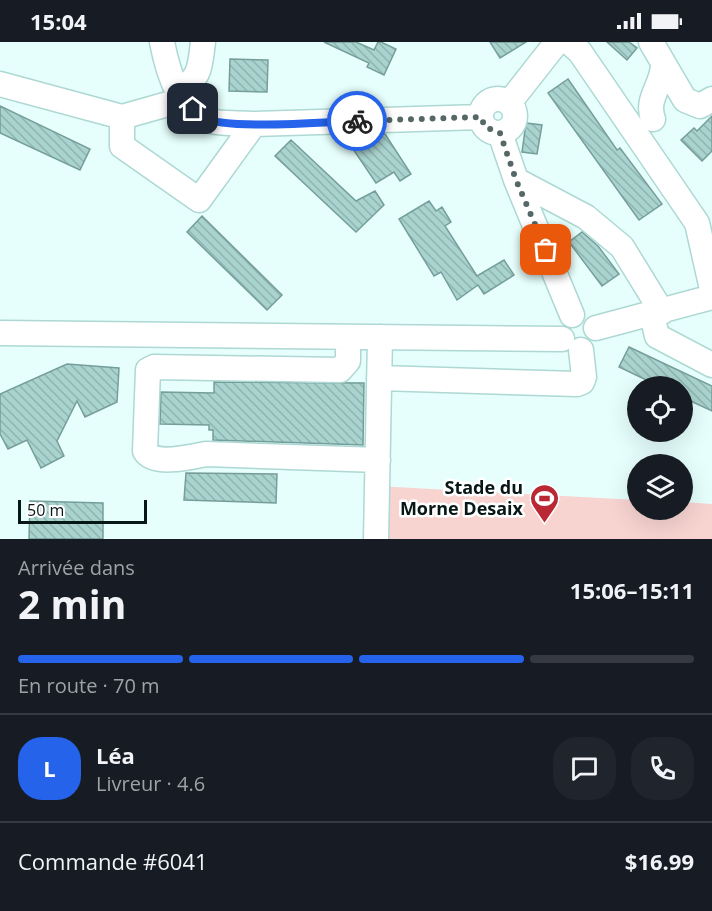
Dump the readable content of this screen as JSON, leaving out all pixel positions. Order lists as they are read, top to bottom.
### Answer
{
  "places": {
    "sports": ["Stade du Morne Desaix"]
  },
  "scale_bar": "50 m",
  "page": {
    "status": "15:04",
    "scale": "50 m",
    "heading": ["2 min", "Arrivée dans", "15:06–15:11"],
    "panel": [
      "Léa",
      "Livreur · 4.6",
      "Commande #6041",
      "$16.99"
    ],
    "bar": "En route · 70 m",
    "round": "L"
  }
}
